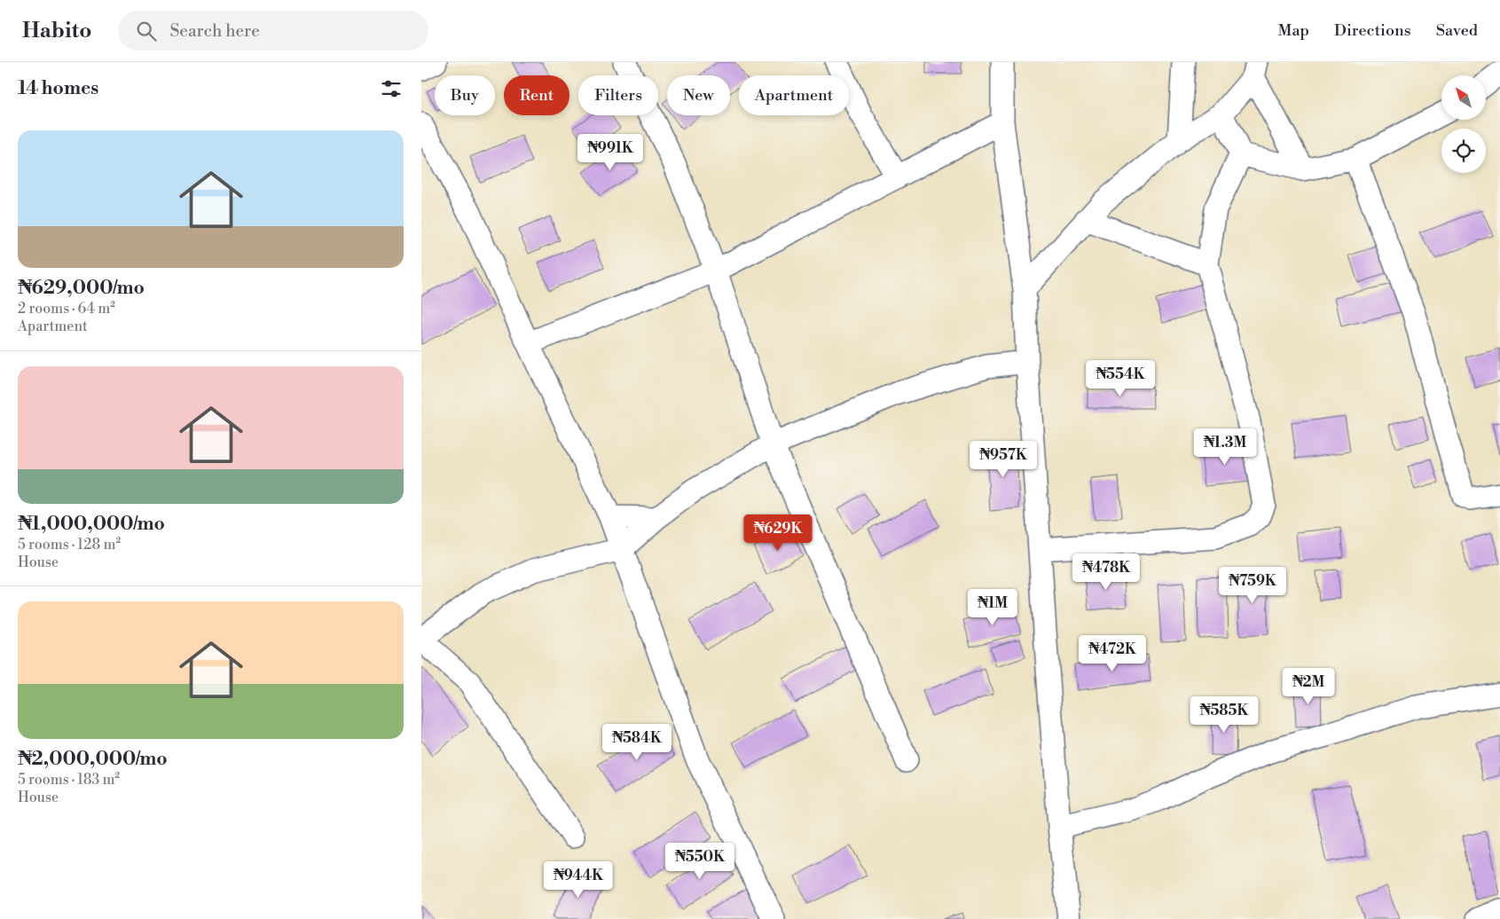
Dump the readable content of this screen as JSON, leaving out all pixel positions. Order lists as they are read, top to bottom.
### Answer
{
  "north": "top left",
  "page": {
    "header": "Habito",
    "search": "Search here",
    "nav": ["Map", "Directions", "Saved"],
    "heading": "14 homes",
    "chip": [
      "Buy",
      "Rent",
      "Filters",
      "New",
      "Apartment"
    ],
    "list": [
      {
        "name": "₦629,000/mo",
        "note": "2 rooms · 64 m² · Apartment"
      },
      {
        "name": "₦1,000,000/mo",
        "note": "5 rooms · 128 m² · House"
      },
      {
        "name": "₦2,000,000/mo",
        "note": "5 rooms · 183 m² · House"
      }
    ],
    "price": [
      "₦991K",
      "₦554K",
      "₦1.3M",
      "₦957K",
      "₦629K",
      "₦478K",
      "₦759K",
      "₦1M",
      "₦472K",
      "₦2M",
      "₦585K",
      "₦584K",
      "₦550K",
      "₦944K"
    ]
  }
}
